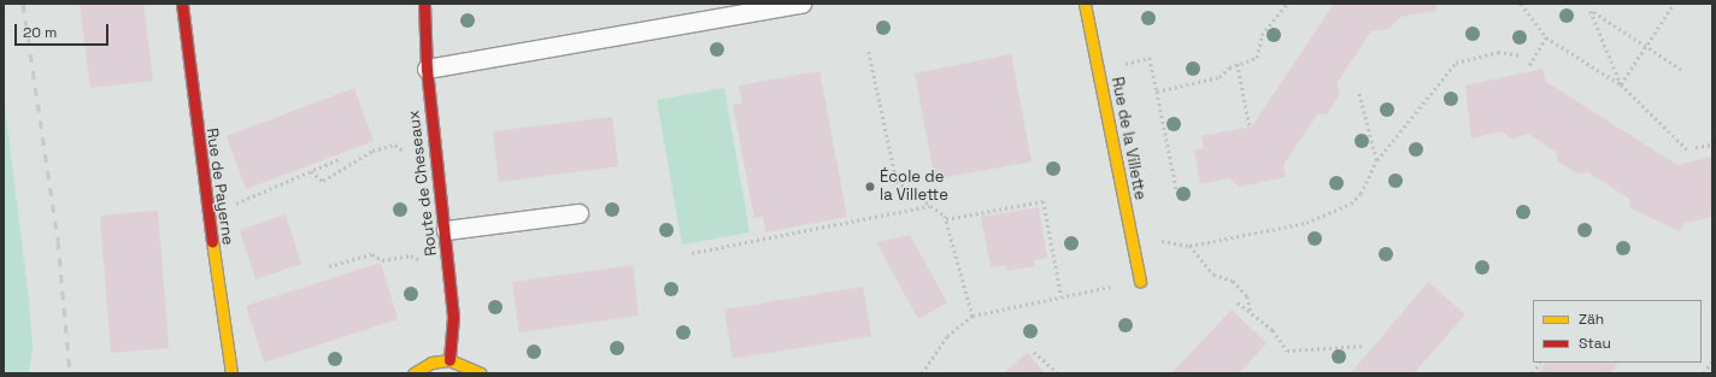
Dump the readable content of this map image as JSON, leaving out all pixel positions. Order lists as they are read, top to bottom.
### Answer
{
  "streets": {
    "street": ["Rue de la Villette", "Route de Cheseaux", "Rue de Payerne"]
  },
  "places": ["École de la Villette"],
  "legend": ["Zäh", "Stau"],
  "scale_bar": "20 m"
}
